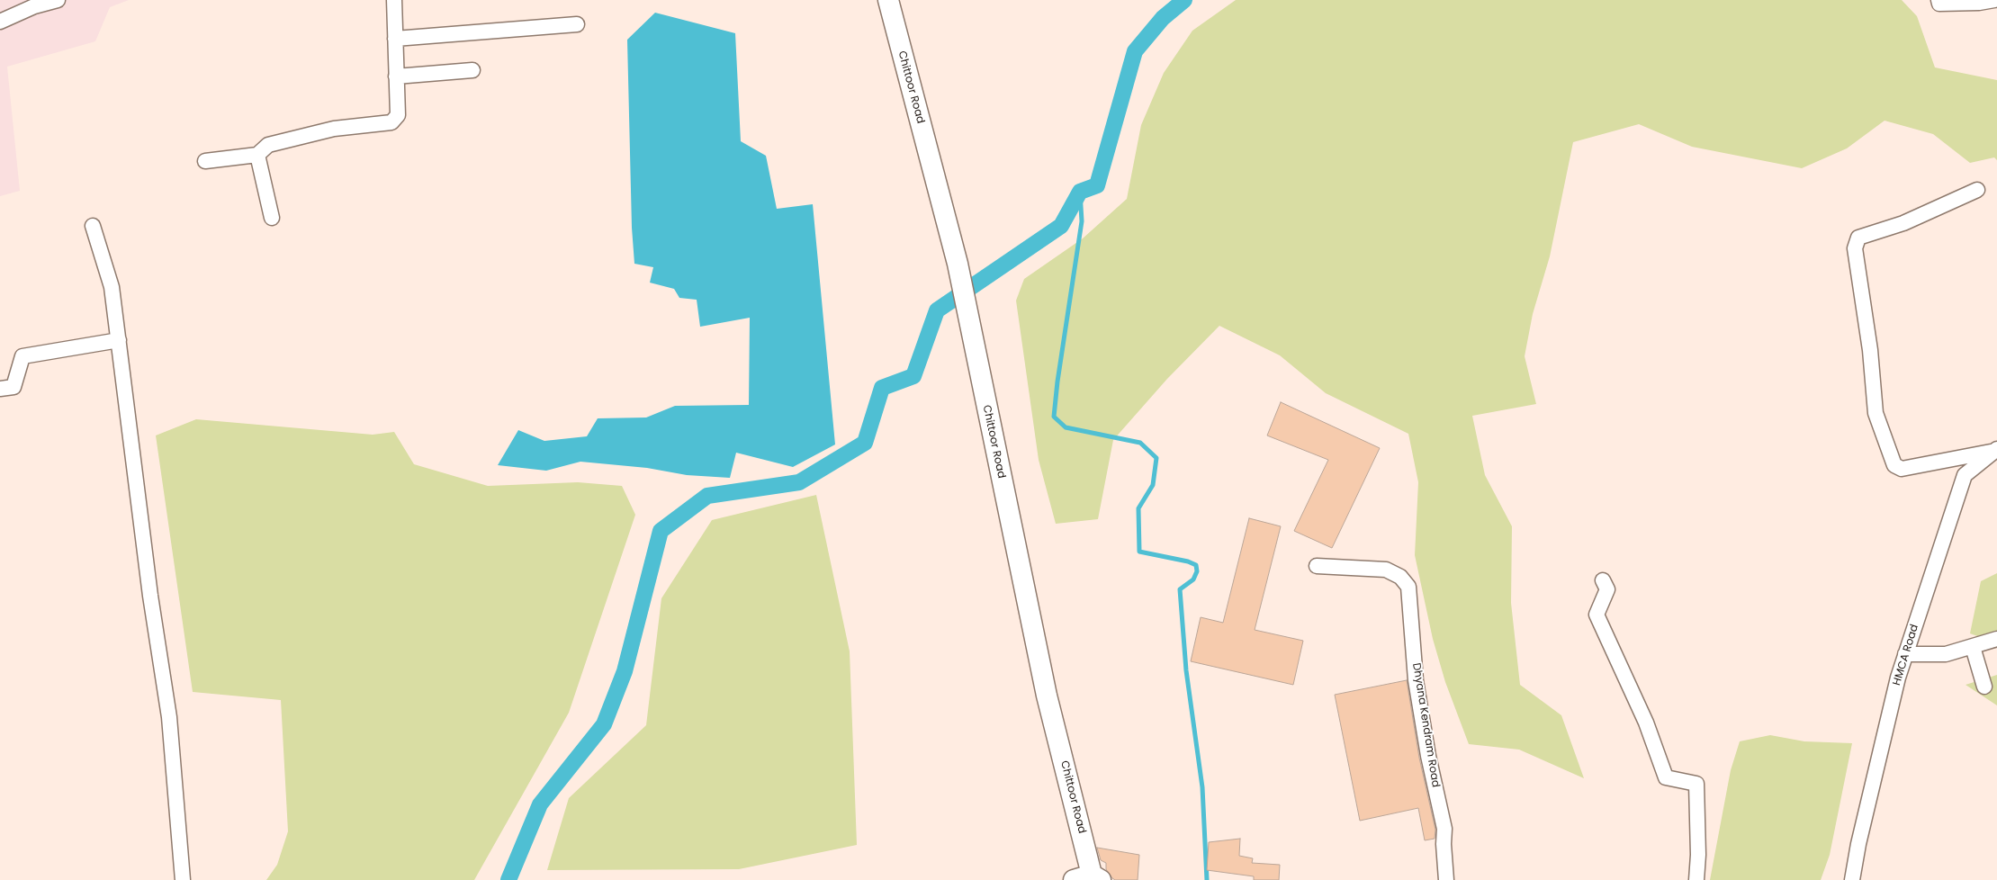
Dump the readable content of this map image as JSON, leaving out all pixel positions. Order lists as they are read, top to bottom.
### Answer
{
  "streets": {
    "main road": ["Chittoor Road"],
    "street": ["HMCA Road", "Dhyana Kendram Road"]
  }
}
